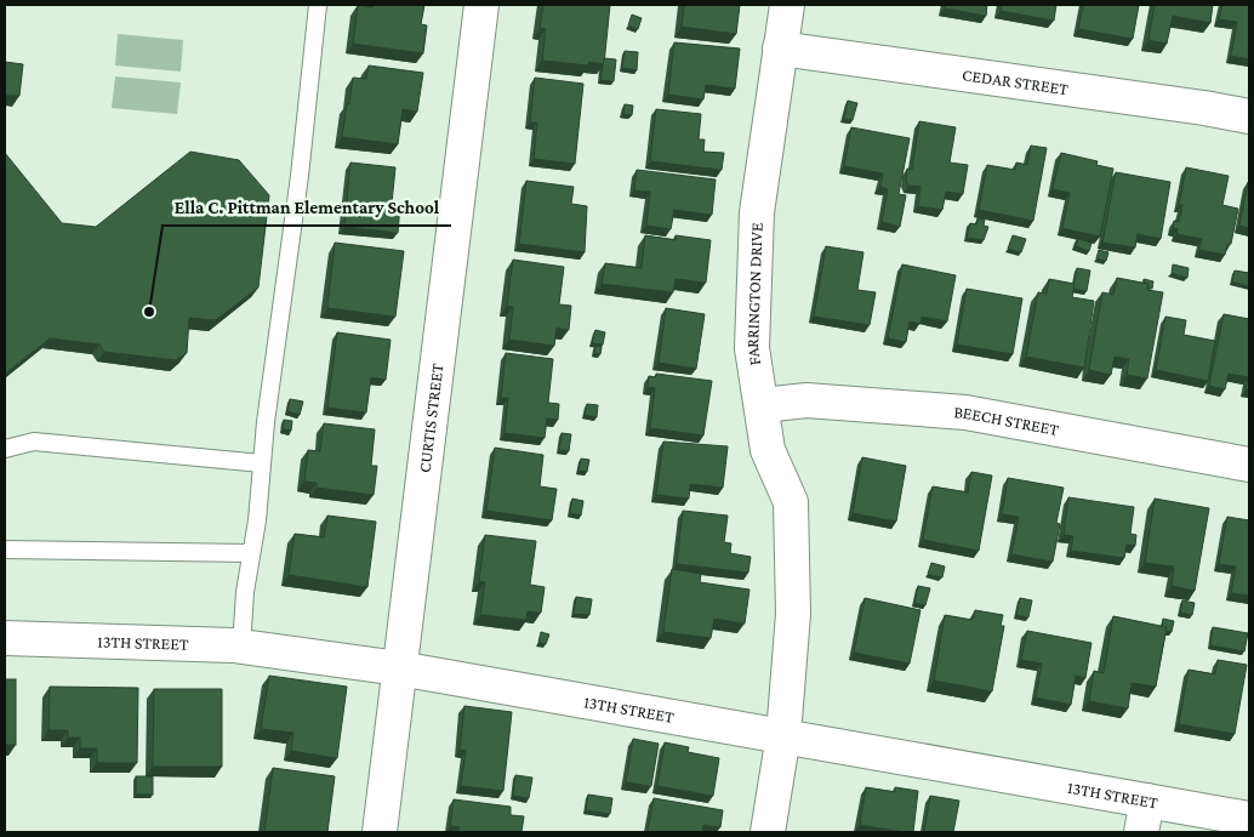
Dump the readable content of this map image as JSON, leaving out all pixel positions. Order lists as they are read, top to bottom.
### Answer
{
  "streets": {
    "street": [
      "CEDAR STREET",
      "FARRINGTON DRIVE",
      "CURTIS STREET",
      "BEECH STREET",
      "13TH STREET"
    ]
  },
  "crossings": [
    ["CEDAR STREET", "FARRINGTON DRIVE"],
    ["FARRINGTON DRIVE", "BEECH STREET"],
    ["FARRINGTON DRIVE", "13TH STREET"],
    ["CURTIS STREET", "13TH STREET"]
  ],
  "places": ["Ella C. Pittman Elementary School"]
}
